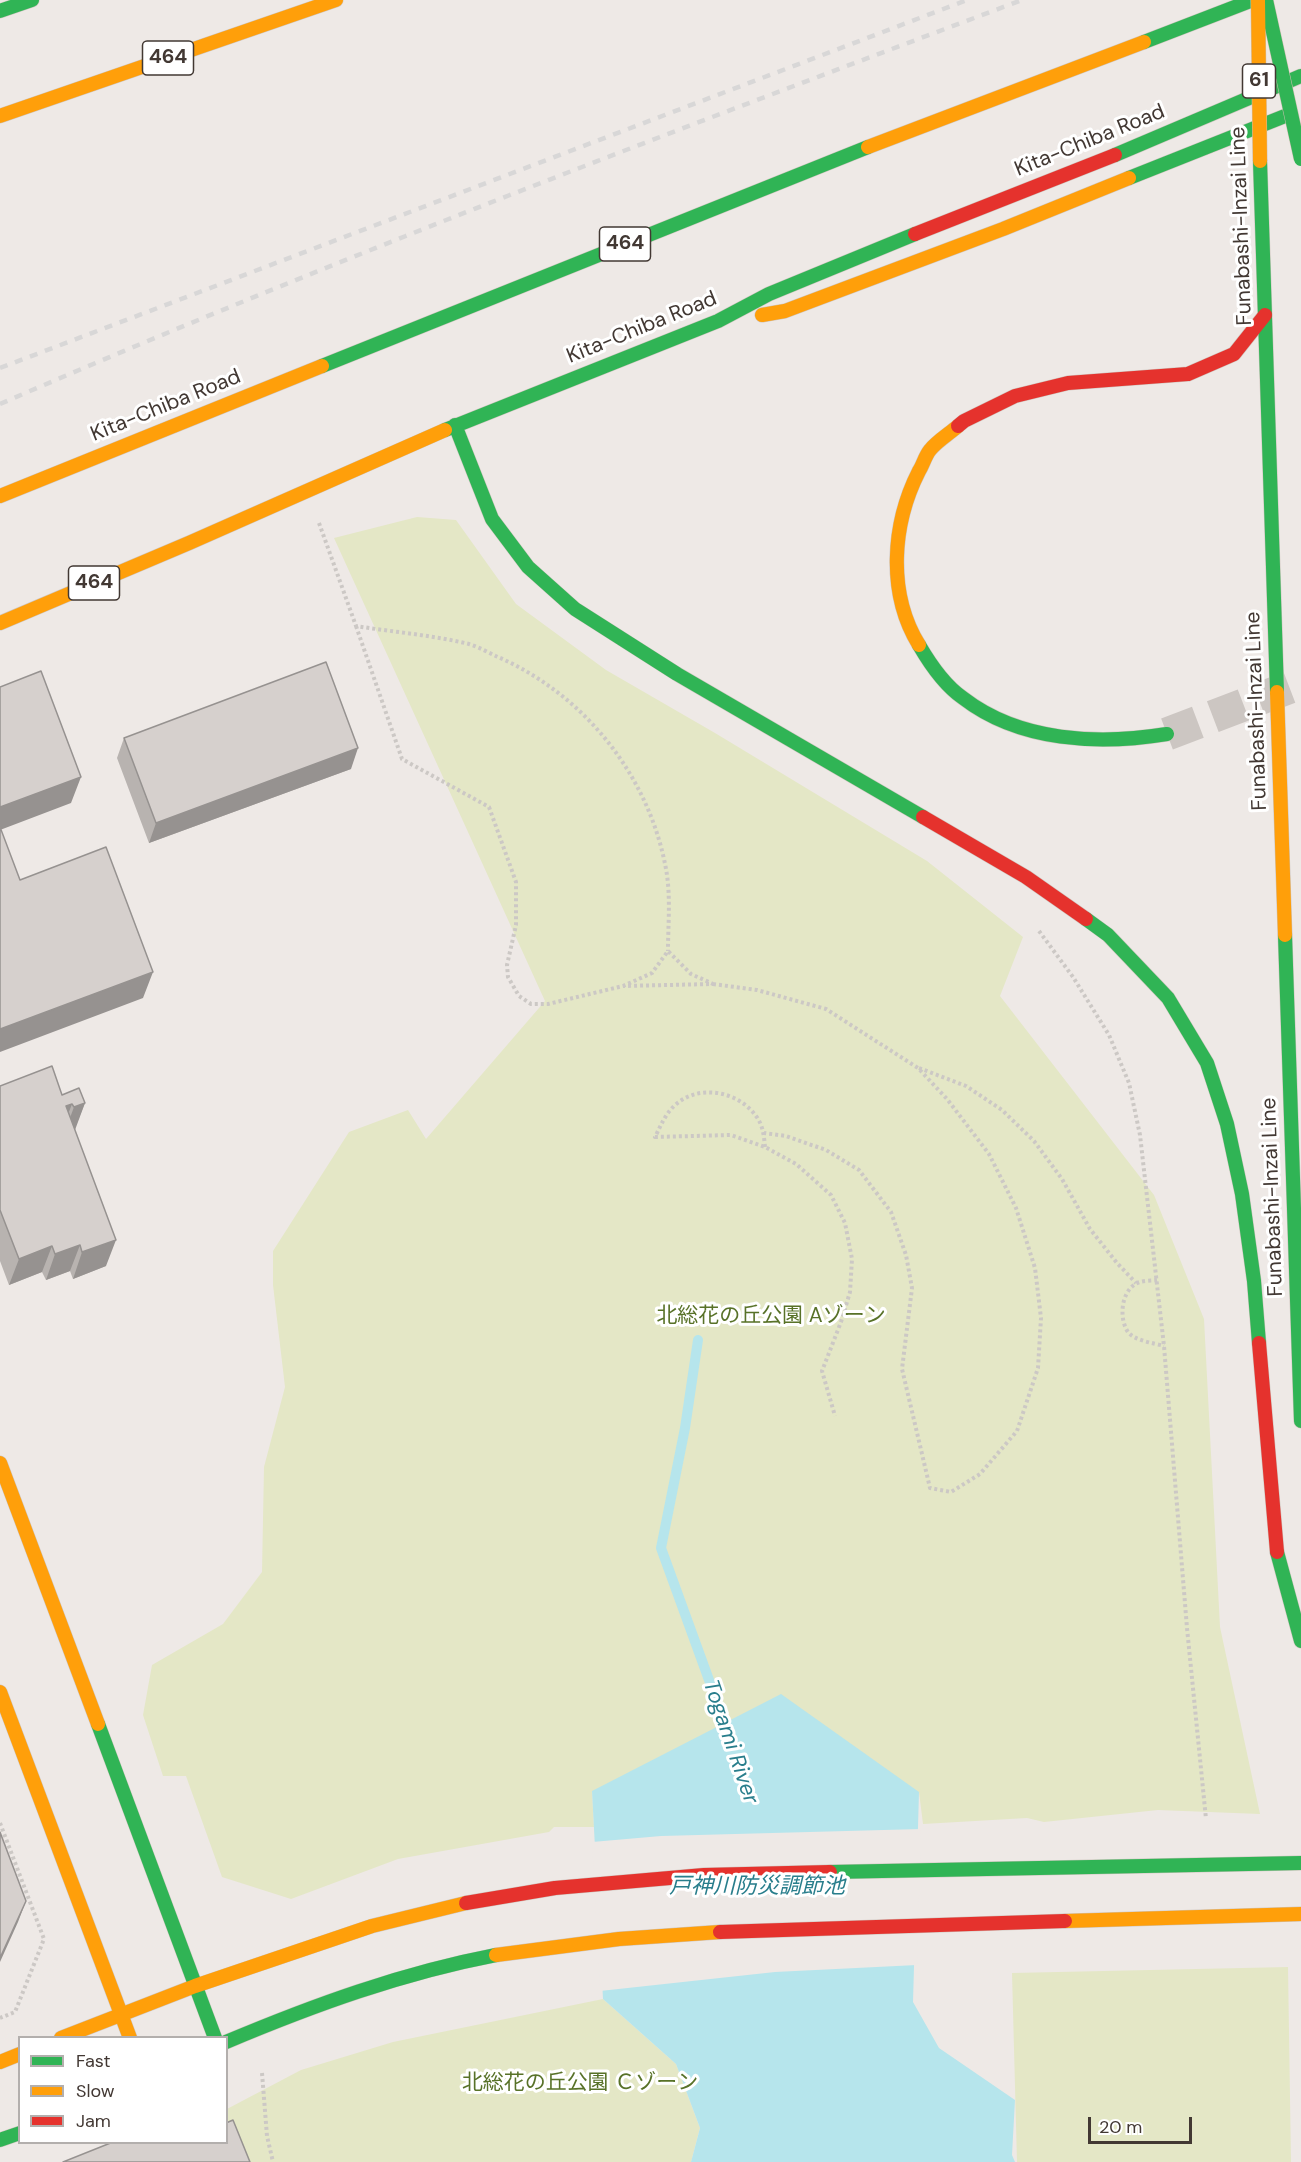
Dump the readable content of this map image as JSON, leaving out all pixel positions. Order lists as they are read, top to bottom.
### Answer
{
  "streets": {
    "main road": [
      "464",
      "61",
      "Kita-Chiba Road",
      "Funabashi-Inzai Line"
    ]
  },
  "water": ["Togami River", "戸神川防災調節池"],
  "parks": ["北総花の丘公園 Aゾーン", "北総花の丘公園 Ｃゾーン"],
  "legend": ["Fast", "Slow", "Jam"],
  "scale_bar": "20 m"
}
